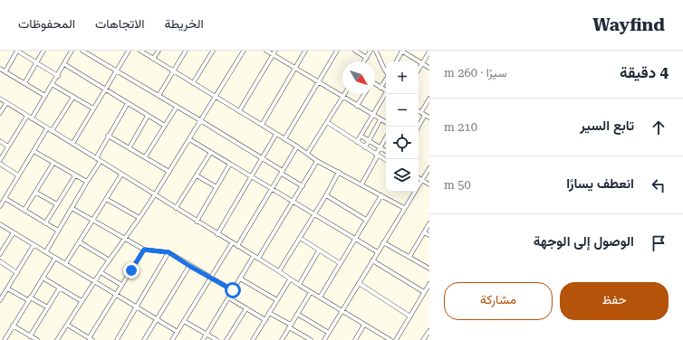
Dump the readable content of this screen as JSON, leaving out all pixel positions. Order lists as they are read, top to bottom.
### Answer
{
  "north": "bottom right",
  "page": {
    "header": "Wayfind",
    "nav": ["الخريطة", "الاتجاهات", "المحفوظات"],
    "heading": ["4 دقيقة", "سيرًا · 260 m"],
    "map_buttons": ["+", "−"],
    "list": [
      ["تابع السير", "210 m"],
      ["انعطف يسارًا", "50 m"],
      "الوصول إلى الوجهة"
    ],
    "buttons": ["حفظ", "مشاركة"]
  }
}
